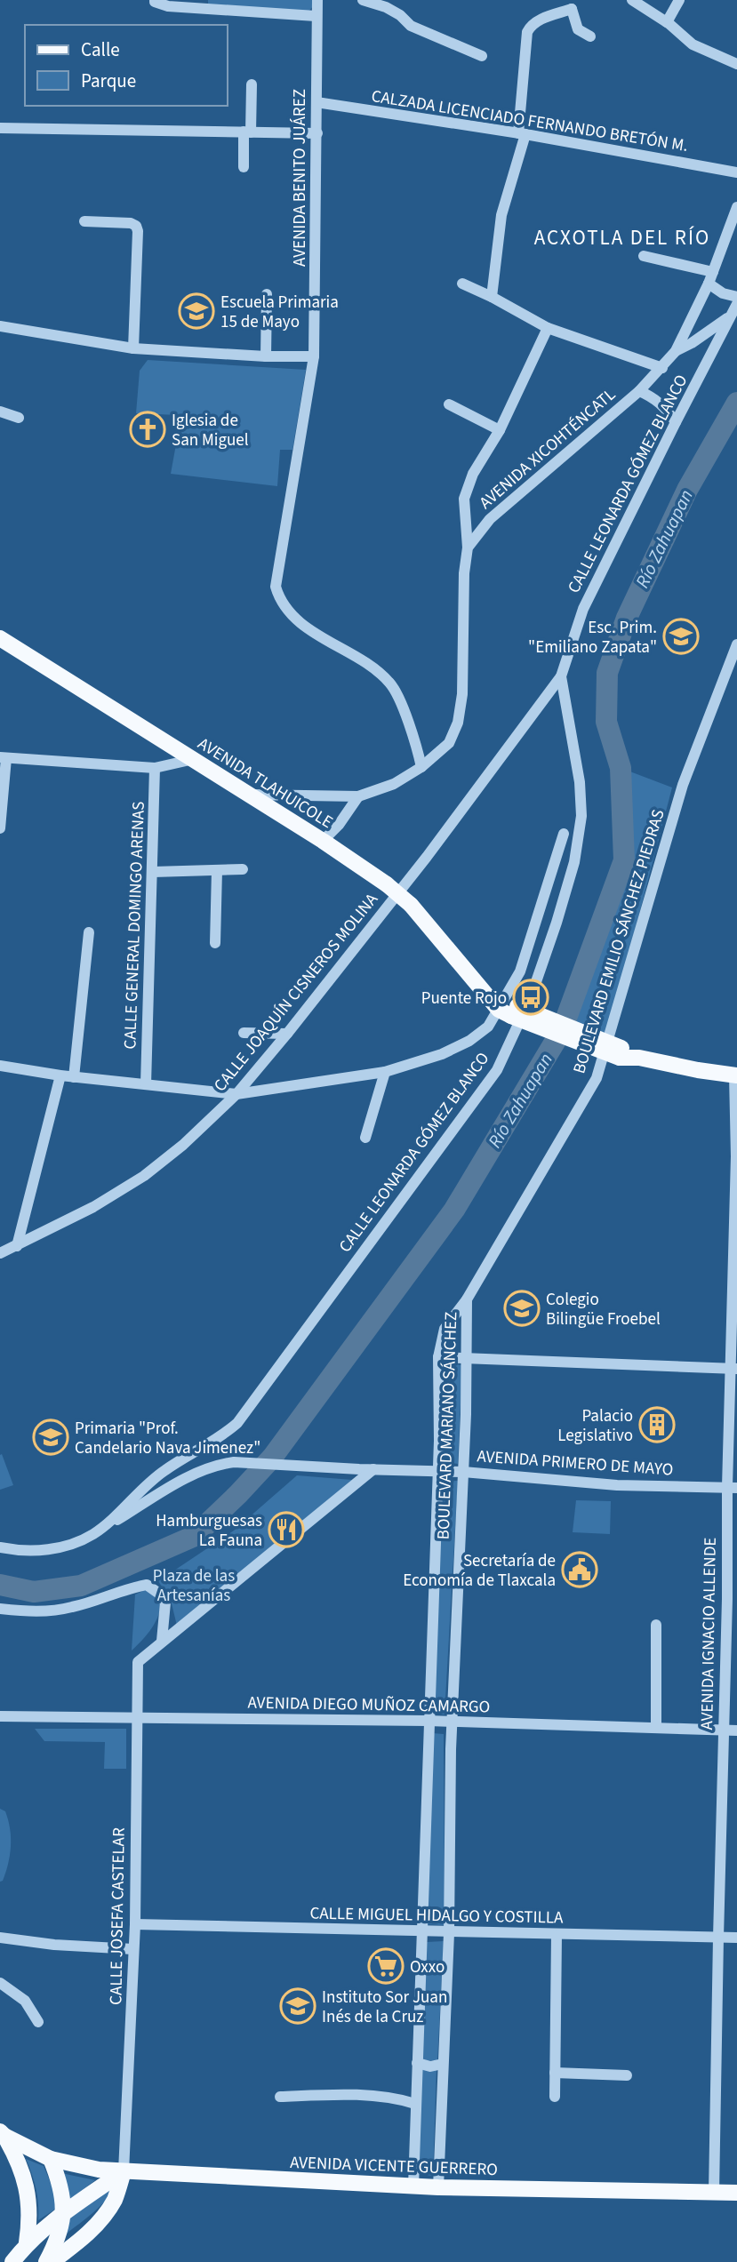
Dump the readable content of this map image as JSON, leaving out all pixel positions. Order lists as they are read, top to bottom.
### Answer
{
  "streets": {
    "main road": ["AVENIDA TLAHUICOLE", "AVENIDA VICENTE GUERRERO"],
    "street": [
      "CALZADA LICENCIADO FERNANDO BRETÓN M.",
      "AVENIDA BENITO JUÁREZ",
      "AVENIDA XICOHTÉNCATL",
      "CALLE LEONARDA GÓMEZ BLANCO",
      "CALLE GENERAL DOMINGO ARENAS",
      "BOULEVARD EMILIO SÁNCHEZ PIEDRAS",
      "CALLE JOAQUÍN CISNEROS MOLINA",
      "BOULEVARD MARIANO SÁNCHEZ",
      "AVENIDA PRIMERO DE MAYO",
      "AVENIDA IGNACIO ALLENDE",
      "AVENIDA DIEGO MUÑOZ CAMARGO",
      "CALLE MIGUEL HIDALGO Y COSTILLA",
      "CALLE JOSEFA CASTELAR"
    ]
  },
  "crossings": [
    ["CALZADA LICENCIADO FERNANDO BRETÓN M.", "AVENIDA BENITO JUÁREZ"],
    ["CALLE LEONARDA GÓMEZ BLANCO", "CALLE JOAQUÍN CISNEROS MOLINA"],
    ["CALLE LEONARDA GÓMEZ BLANCO", "AVENIDA PRIMERO DE MAYO"],
    ["AVENIDA TLAHUICOLE", "CALLE JOAQUÍN CISNEROS MOLINA"],
    ["BOULEVARD EMILIO SÁNCHEZ PIEDRAS", "BOULEVARD MARIANO SÁNCHEZ"],
    ["BOULEVARD MARIANO SÁNCHEZ", "AVENIDA PRIMERO DE MAYO"],
    ["BOULEVARD MARIANO SÁNCHEZ", "AVENIDA DIEGO MUÑOZ CAMARGO"],
    ["BOULEVARD MARIANO SÁNCHEZ", "CALLE MIGUEL HIDALGO Y COSTILLA"],
    ["BOULEVARD MARIANO SÁNCHEZ", "AVENIDA VICENTE GUERRERO"],
    ["AVENIDA PRIMERO DE MAYO", "AVENIDA IGNACIO ALLENDE"],
    ["AVENIDA IGNACIO ALLENDE", "AVENIDA DIEGO MUÑOZ CAMARGO"],
    ["AVENIDA IGNACIO ALLENDE", "CALLE MIGUEL HIDALGO Y COSTILLA"],
    ["AVENIDA IGNACIO ALLENDE", "AVENIDA VICENTE GUERRERO"],
    ["AVENIDA DIEGO MUÑOZ CAMARGO", "CALLE JOSEFA CASTELAR"],
    ["CALLE MIGUEL HIDALGO Y COSTILLA", "CALLE JOSEFA CASTELAR"],
    ["CALLE JOSEFA CASTELAR", "AVENIDA VICENTE GUERRERO"]
  ],
  "districts": ["ACXOTLA DEL RÍO"],
  "water": ["Río Zahuapan"],
  "parks": ["Plaza de las Artesanías"],
  "places": {
    "school or university": [
      "Escuela Primaria 15 de Mayo",
      "Esc. Prim. \"Emiliano Zapata\"",
      "Colegio Bilingüe Froebel",
      "Primaria \"Prof. Candelario Nava Jimenez\"",
      "Instituto Sor Juan Inés de la Cruz"
    ],
    "church": ["Iglesia de San Miguel"],
    "bus stop": ["Puente Rojo"],
    "building": ["Palacio Legislativo"],
    "restaurant": ["Hamburguesas La Fauna"],
    "public building": ["Secretaría de Economía de Tlaxcala"],
    "supermarket": ["Oxxo"]
  },
  "legend": ["Calle", "Parque"]
}
